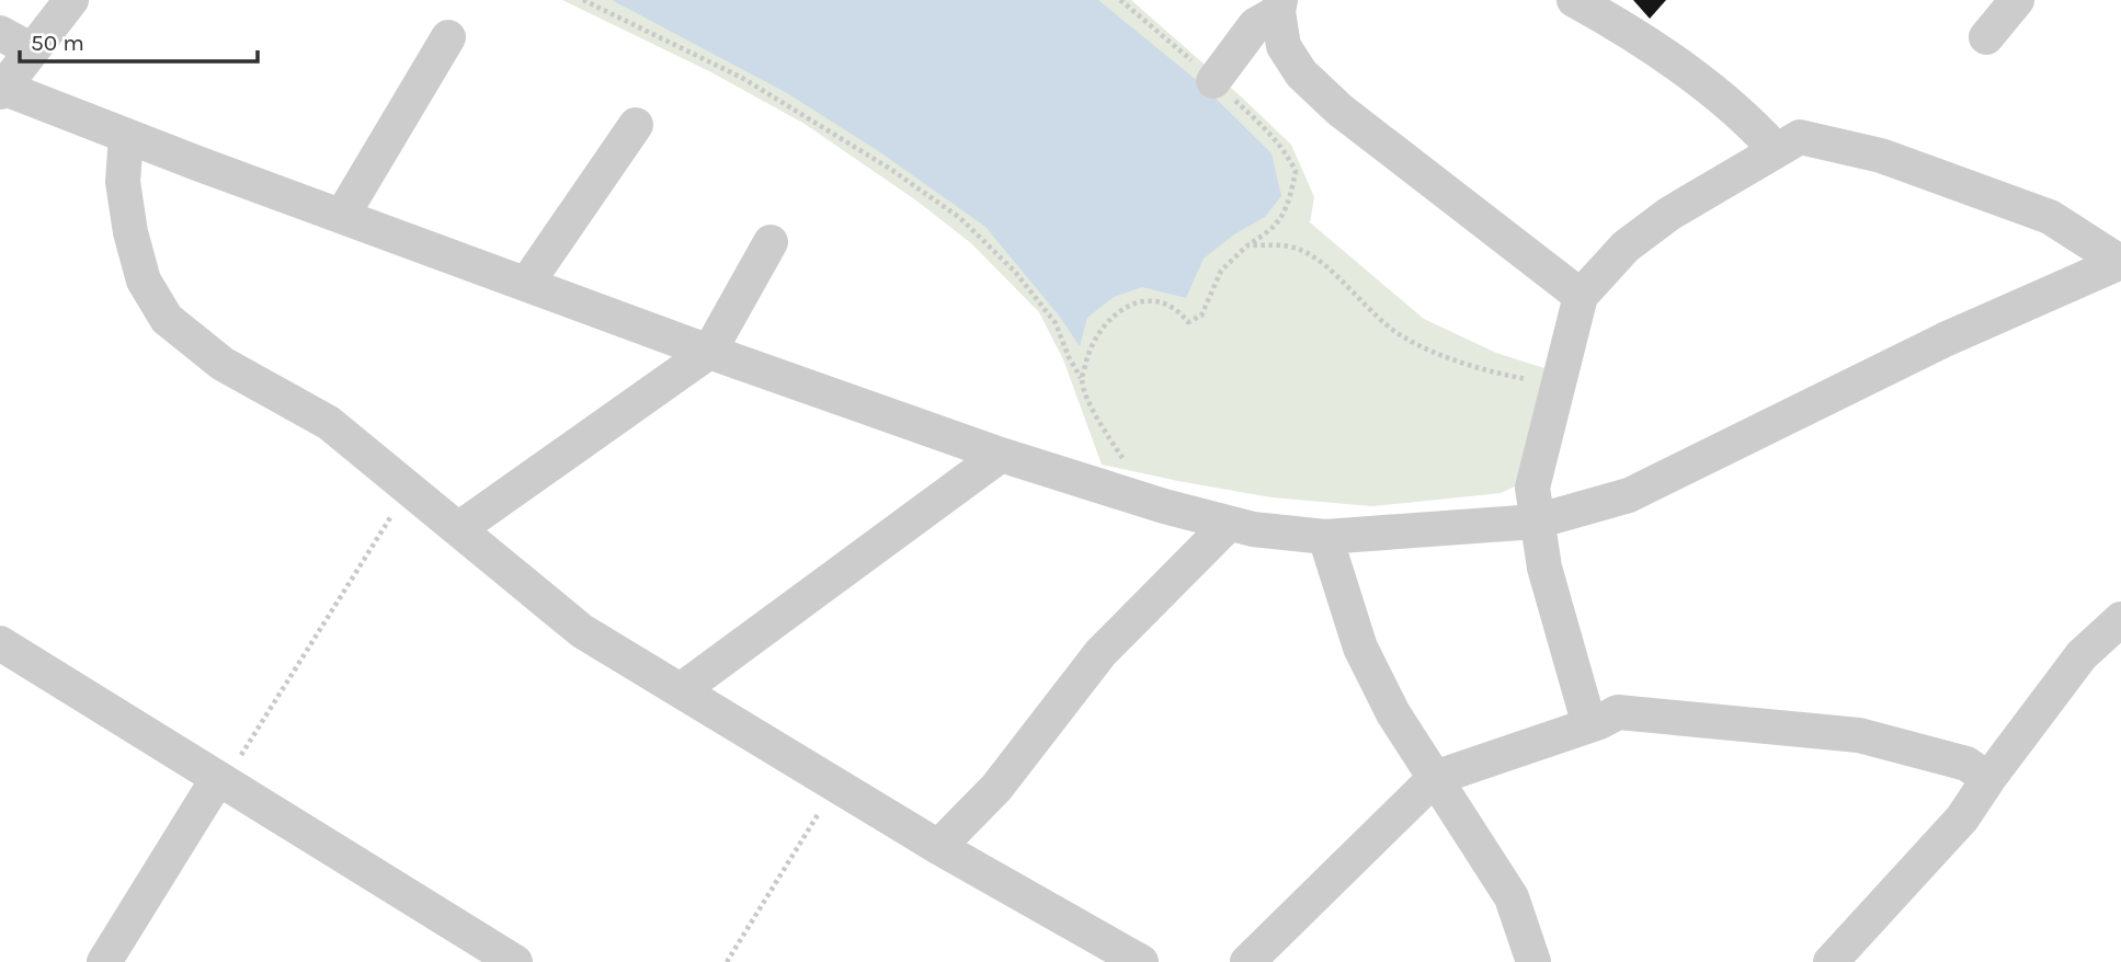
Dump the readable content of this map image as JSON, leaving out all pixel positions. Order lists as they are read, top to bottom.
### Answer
{
  "scale_bar": "50 m"
}
